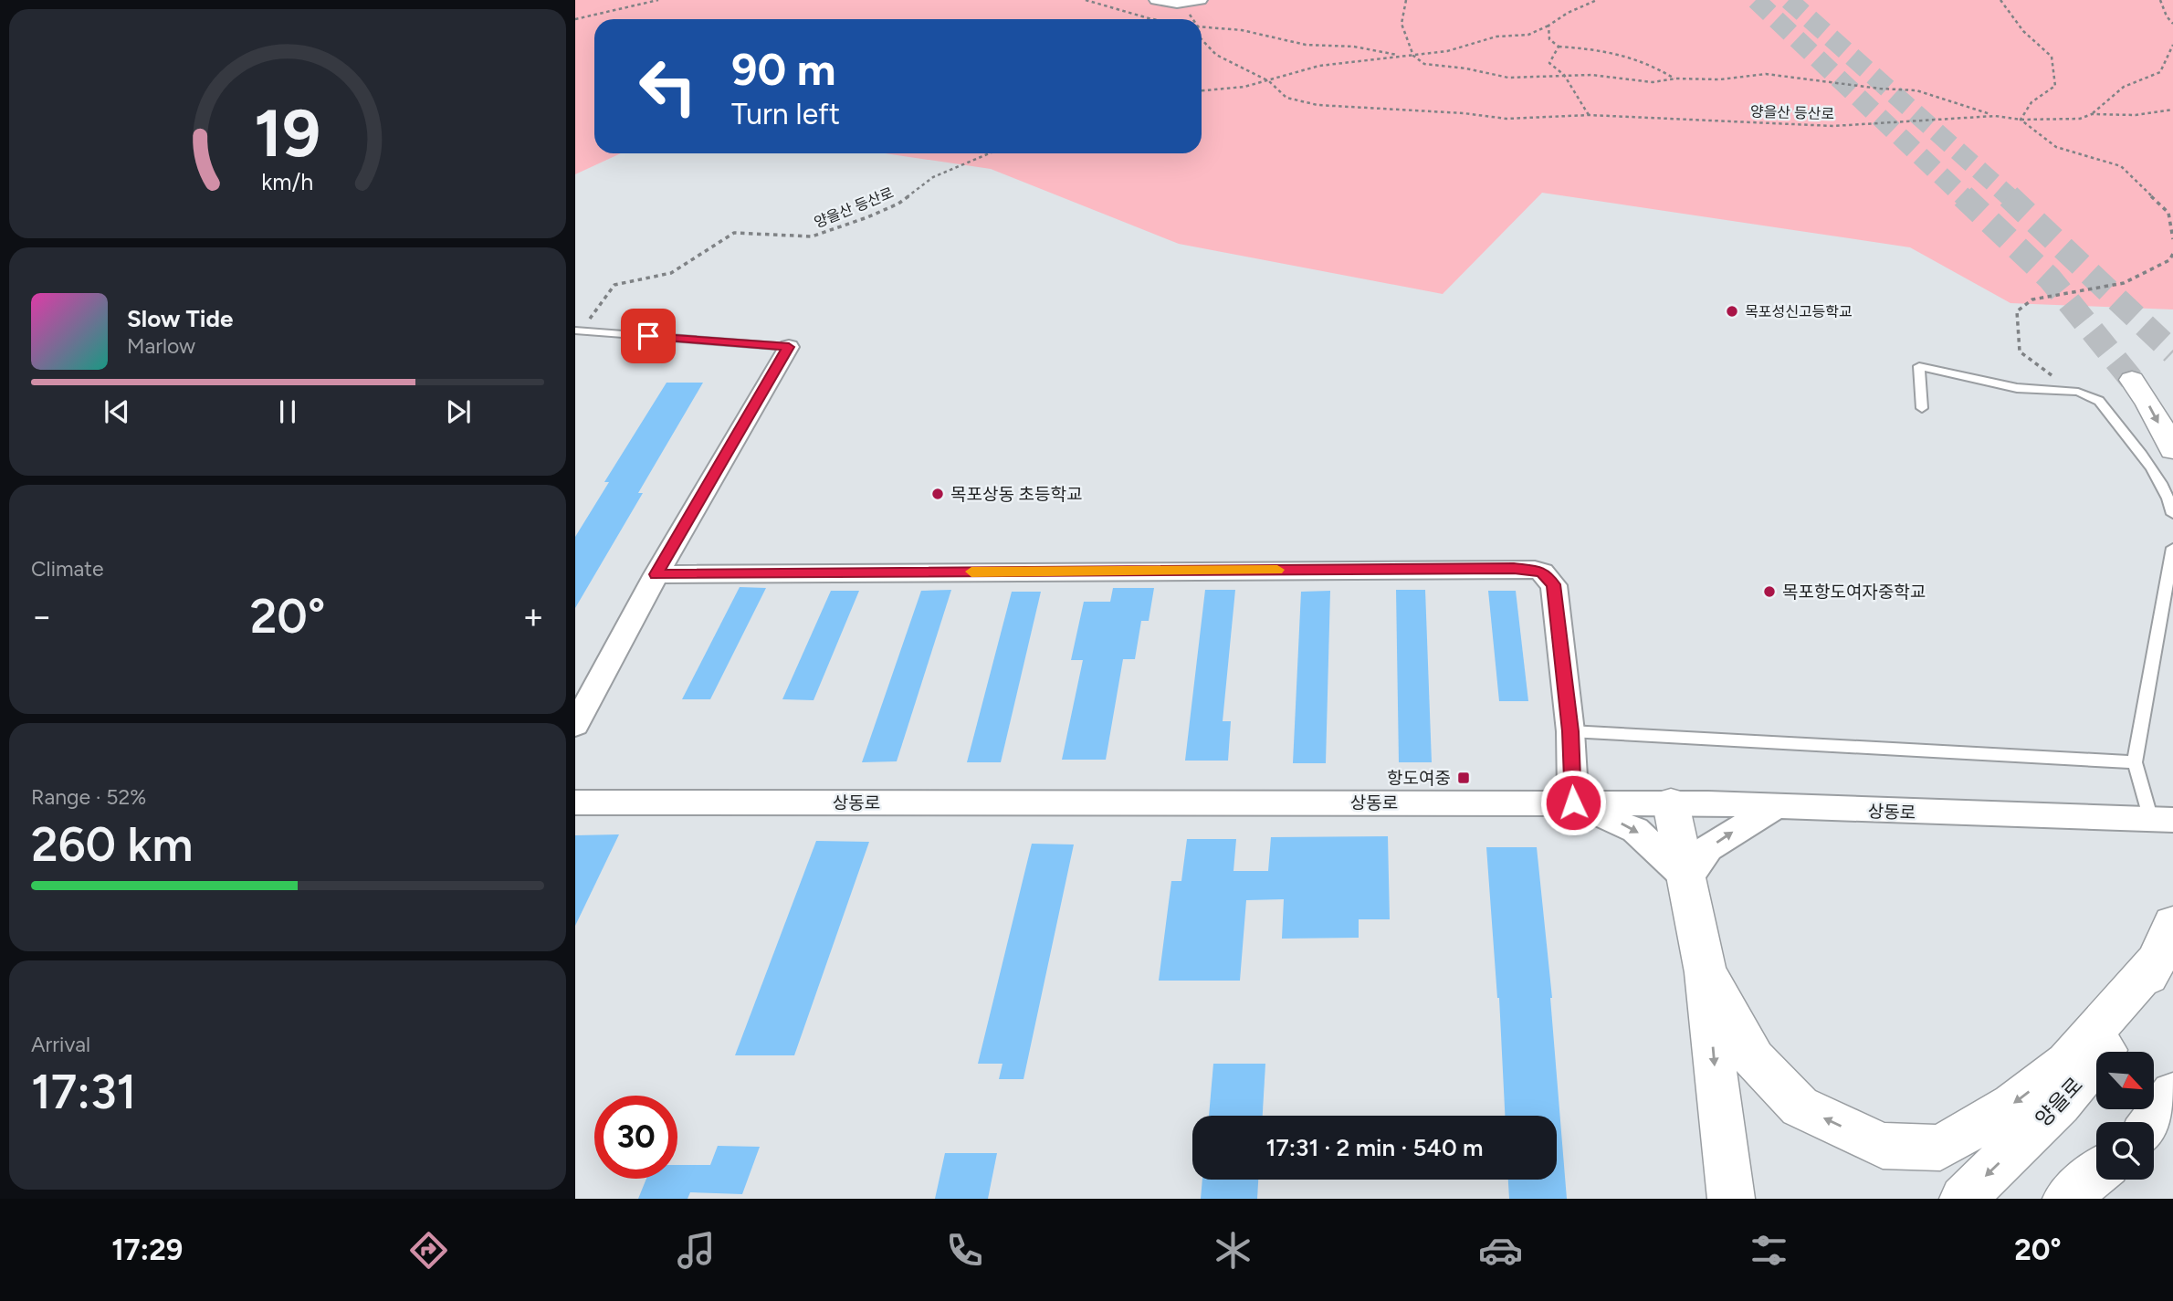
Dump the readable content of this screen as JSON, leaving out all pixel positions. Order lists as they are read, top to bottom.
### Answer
{
  "streets": {
    "street": ["상동로", "양을로"],
    "path": ["양을산 등산로"]
  },
  "one_way": ["양을로"],
  "places": {
    "other": ["목포성신고등학교", "목포상동 초등학교", "목포항도여자중학교"],
    "transit": ["항도여중"]
  },
  "north": "bottom right",
  "page": {
    "turn": ["90 m", "Turn left"],
    "song": ["Slow Tide", "Marlow"],
    "tile": [
      "Climate",
      ["Range · 52%", "260 km"],
      ["Arrival", "17:31"]
    ],
    "heat": ["−", "20°", "+"],
    "limit": "30",
    "trip": "17:31 · 2 min · 540 m",
    "tabs": ["17:29", "20°"],
    "gauge": ["19", "km/h"]
  }
}
